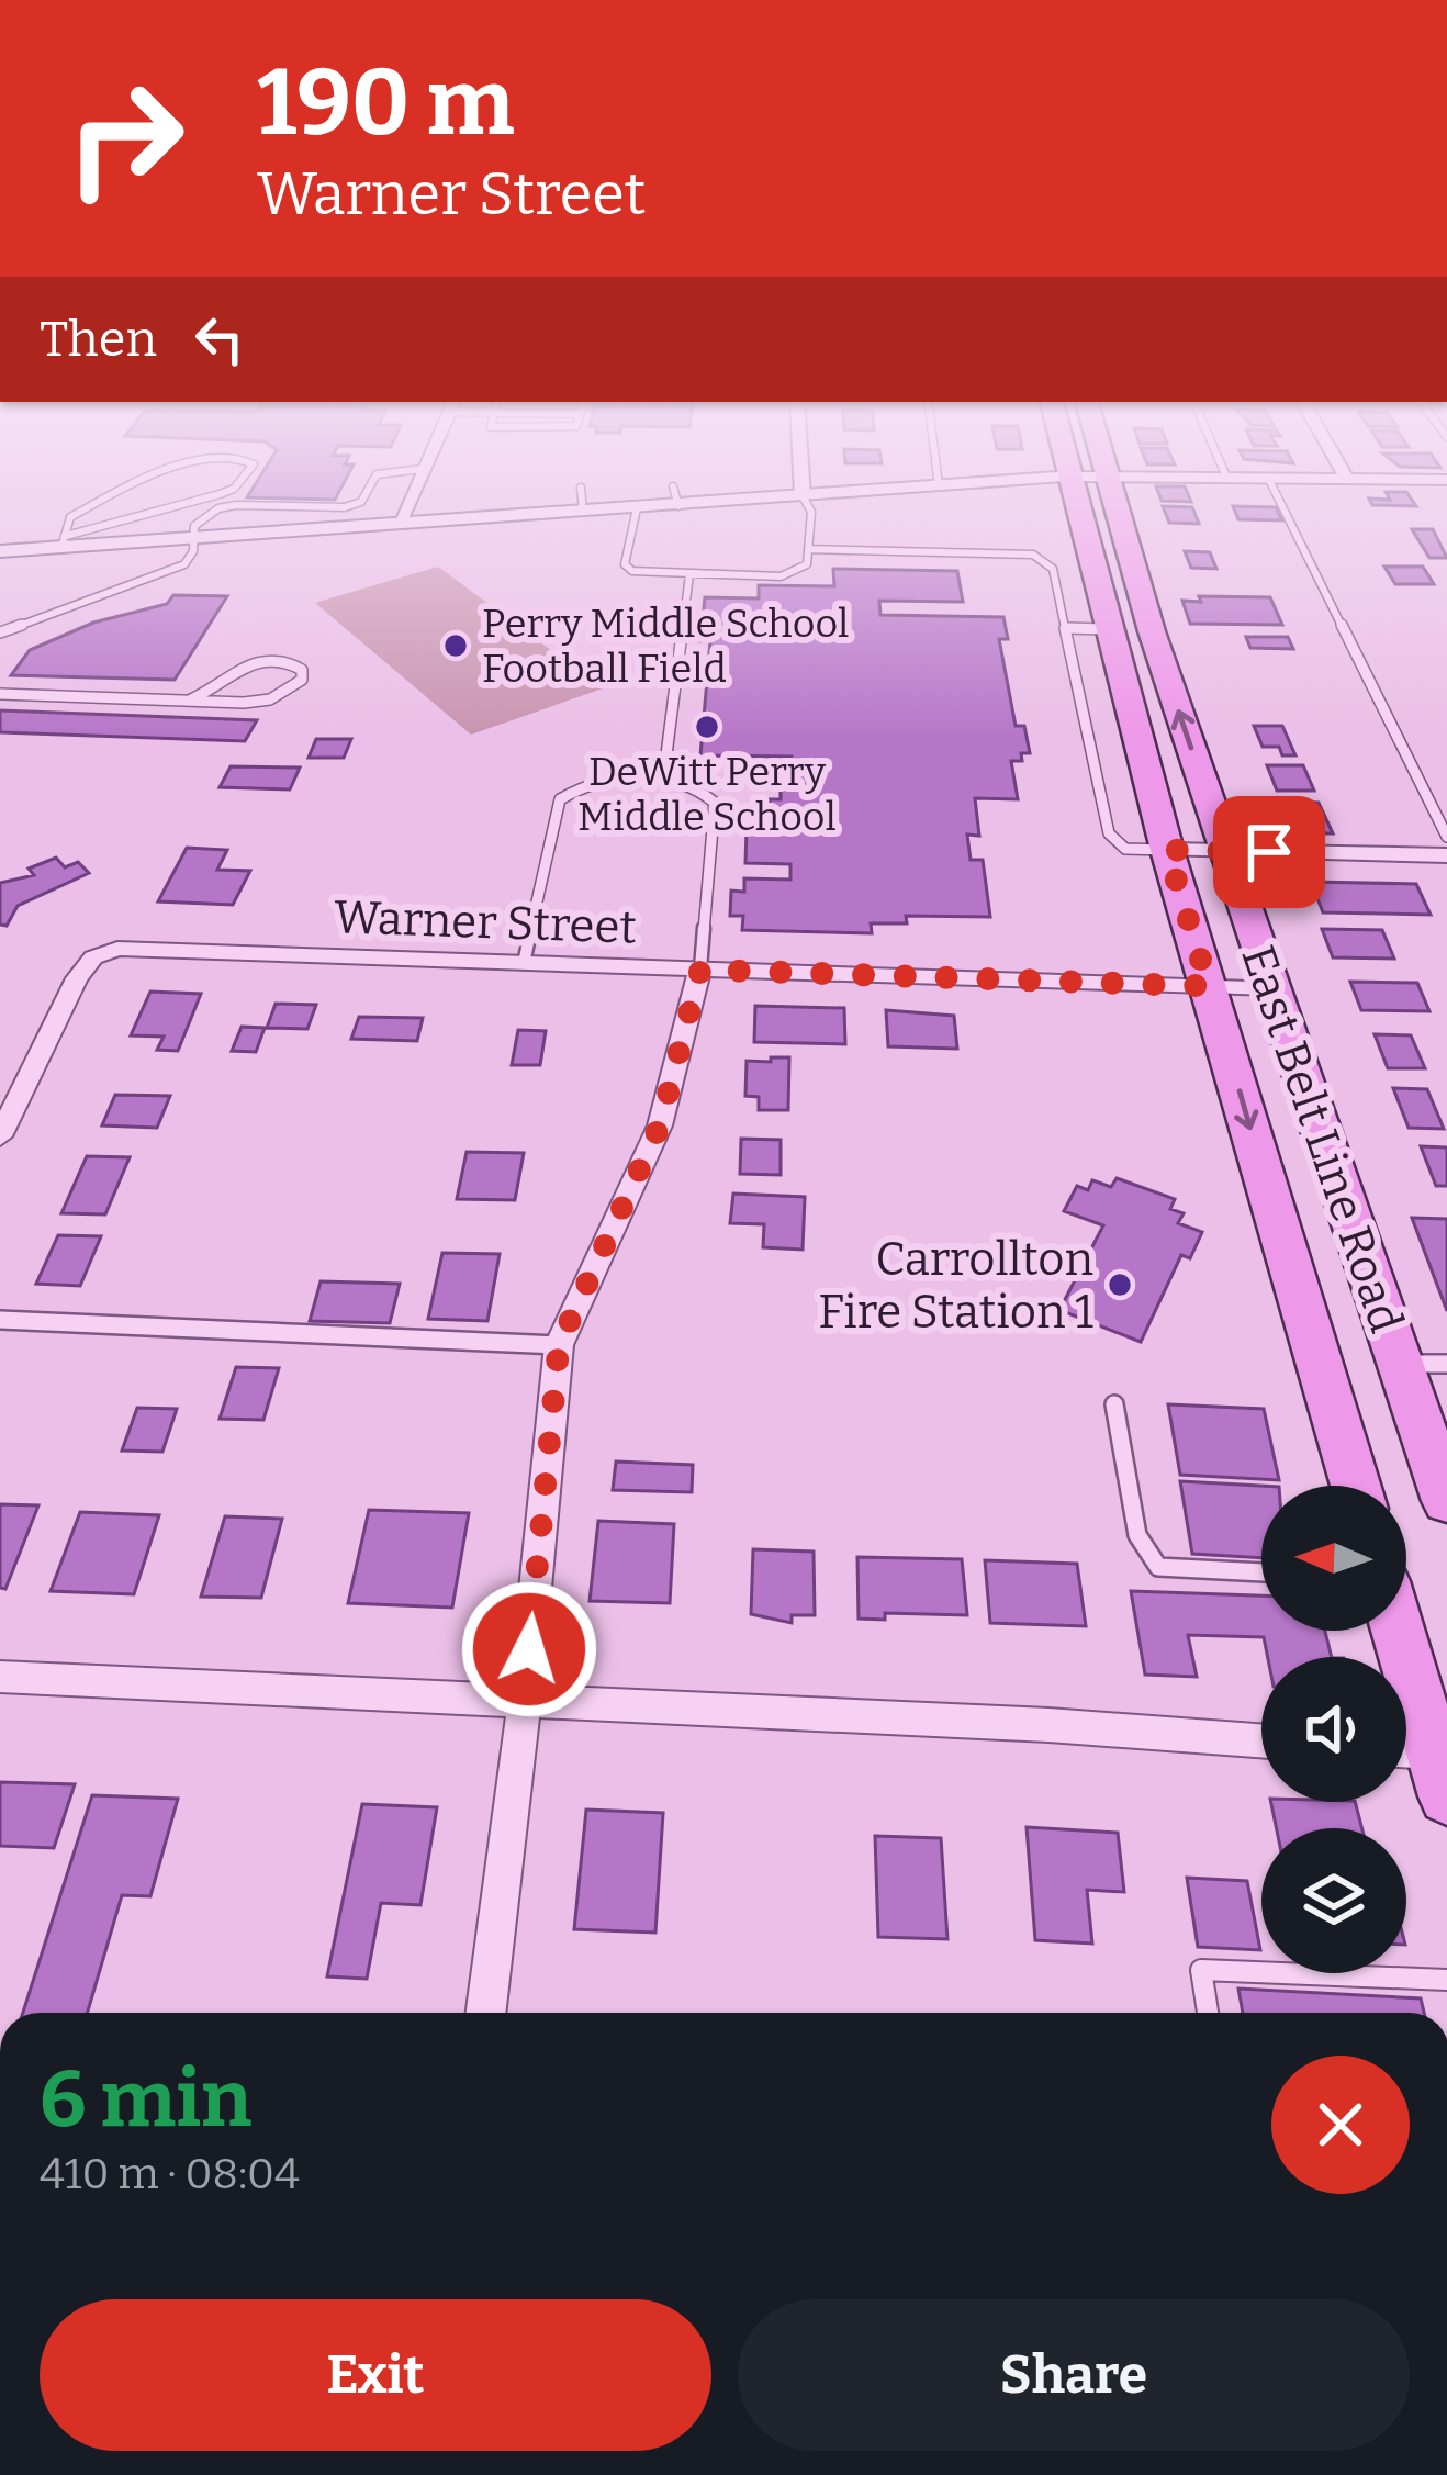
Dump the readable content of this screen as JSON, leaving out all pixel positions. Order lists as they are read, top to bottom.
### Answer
{
  "streets": {
    "main road": ["East Belt Line Road"],
    "street": ["Warner Street"]
  },
  "crossings": [
    ["Warner Street", "East Belt Line Road"]
  ],
  "places": ["Perry Middle School Football Field", "DeWitt Perry Middle School", "Carrollton Fire Station 1"],
  "north": "left",
  "page": {
    "turn": ["190 m", "Warner Street"],
    "then": "Then",
    "heading": ["6 min", "410 m · 08:04"],
    "buttons": ["Exit", "Share"]
  }
}
